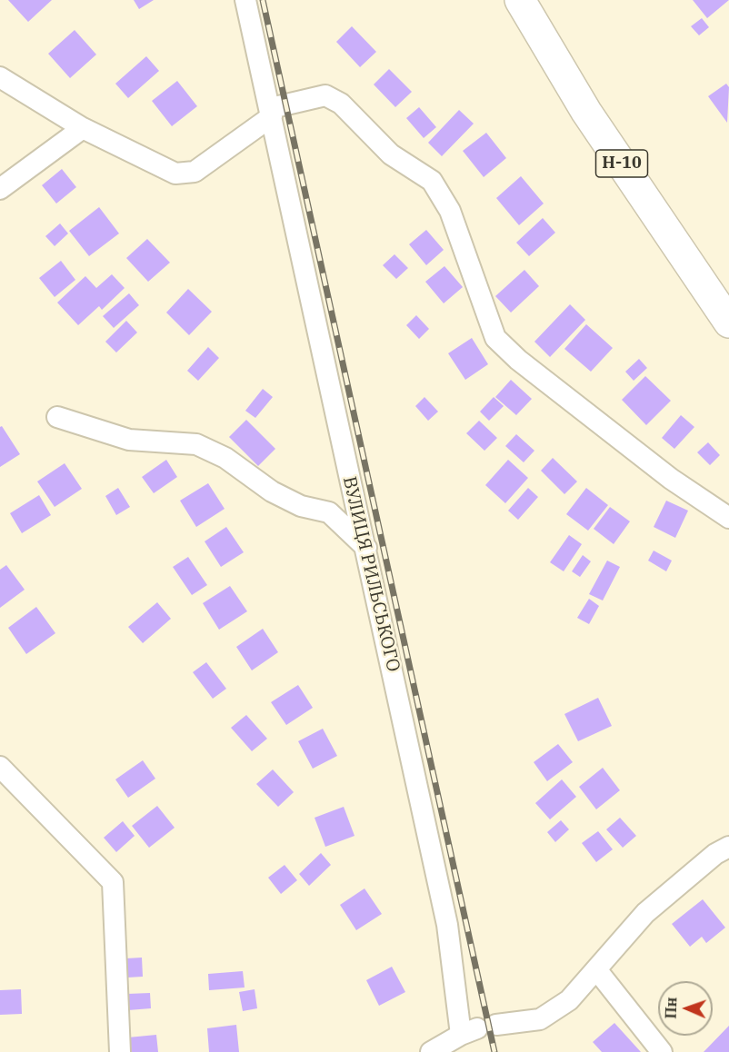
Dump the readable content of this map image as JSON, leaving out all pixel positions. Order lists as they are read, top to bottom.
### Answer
{
  "streets": {
    "main road": ["Н-10"],
    "street": ["ВУЛИЦЯ РИЛЬСЬКОГО"]
  },
  "north": "left"
}
